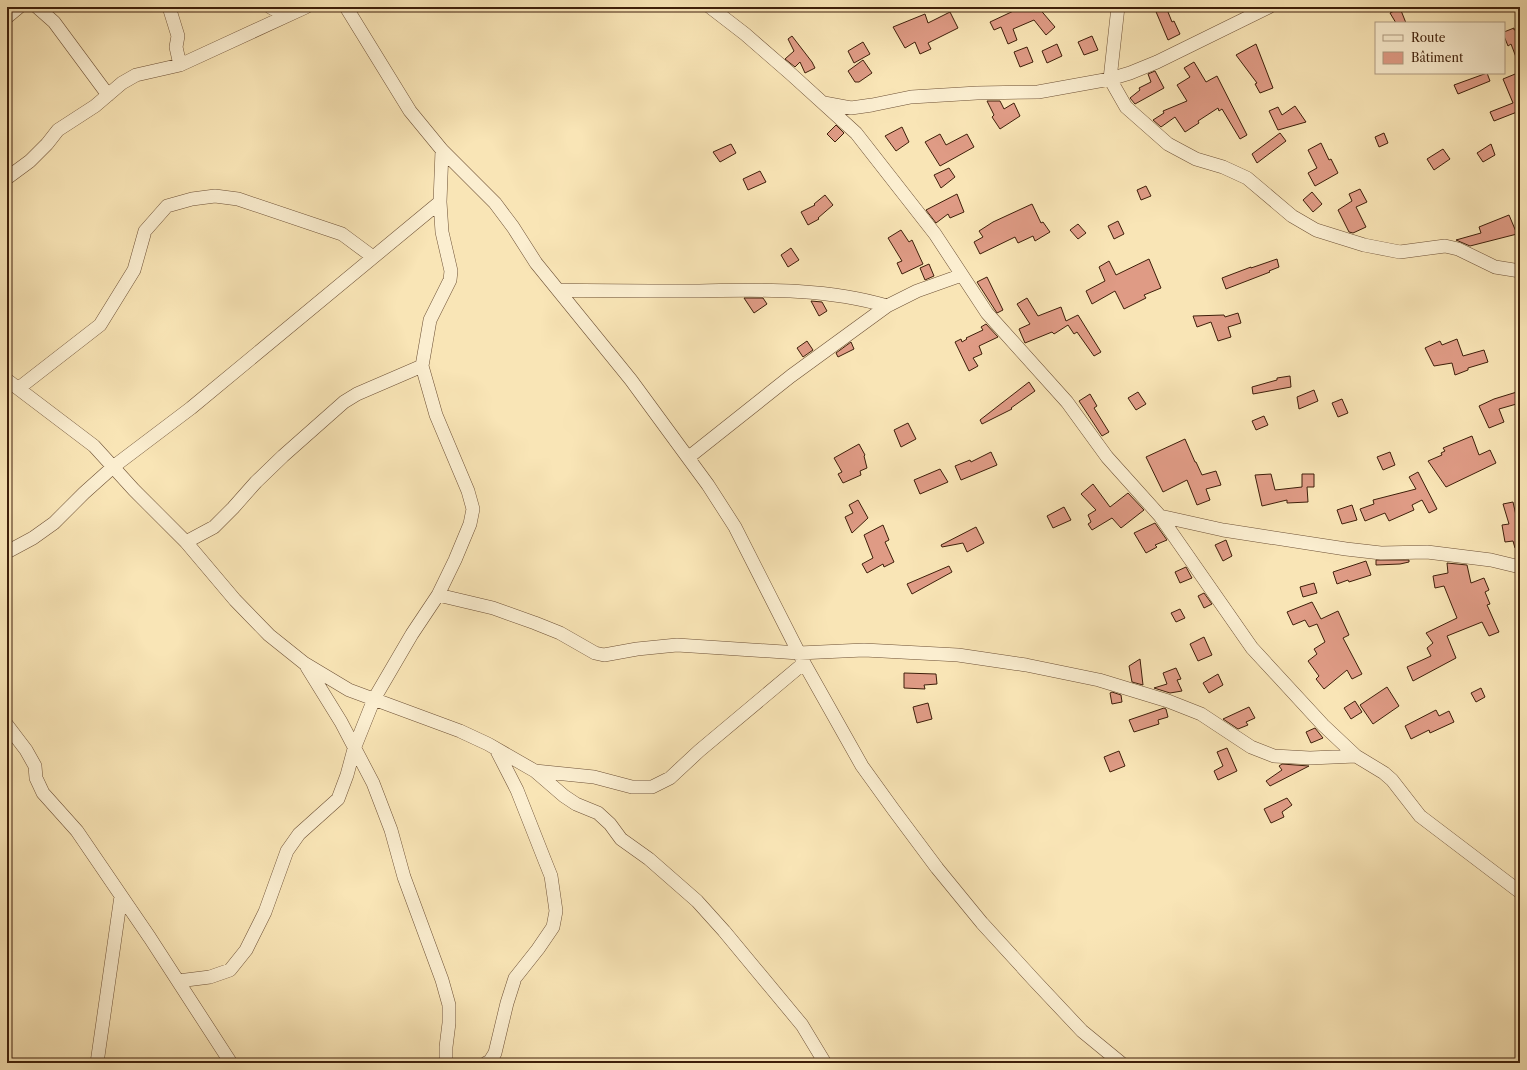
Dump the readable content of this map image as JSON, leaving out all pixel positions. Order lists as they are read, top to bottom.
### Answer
{
  "legend": ["Route", "Bâtiment"]
}
